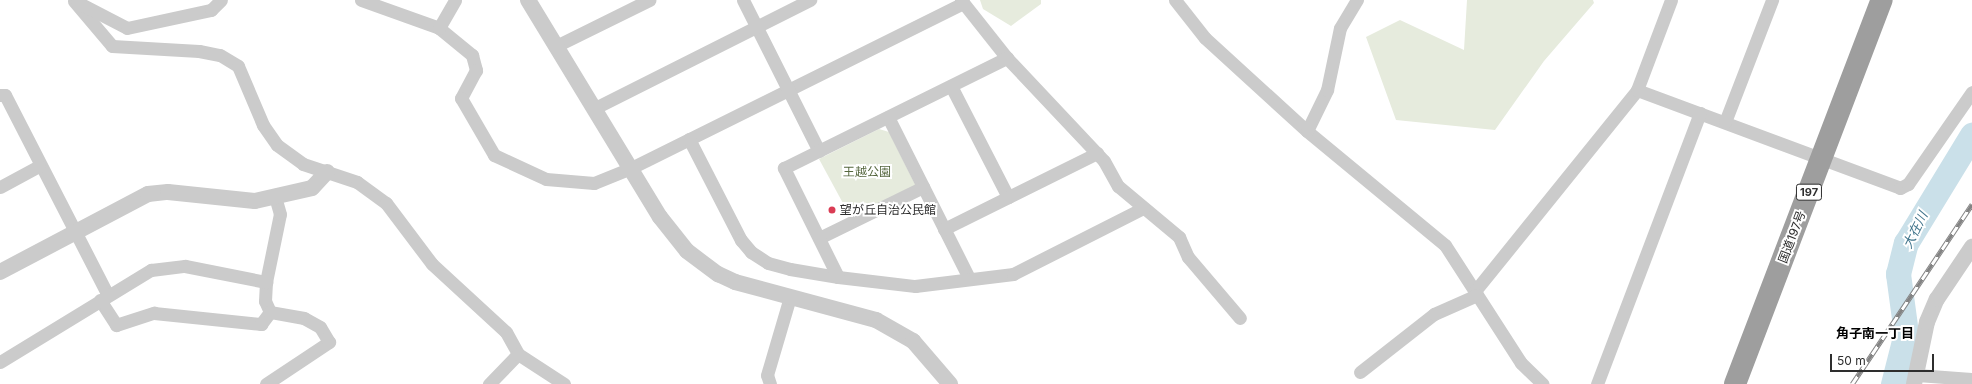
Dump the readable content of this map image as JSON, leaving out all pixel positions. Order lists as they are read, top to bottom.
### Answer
{
  "streets": {
    "highway": ["197", "国道197号"]
  },
  "districts": ["角子南一丁目"],
  "water": ["大在川"],
  "parks": ["王越公園"],
  "places": ["望が丘自治公民館"],
  "scale_bar": "50 m"
}
